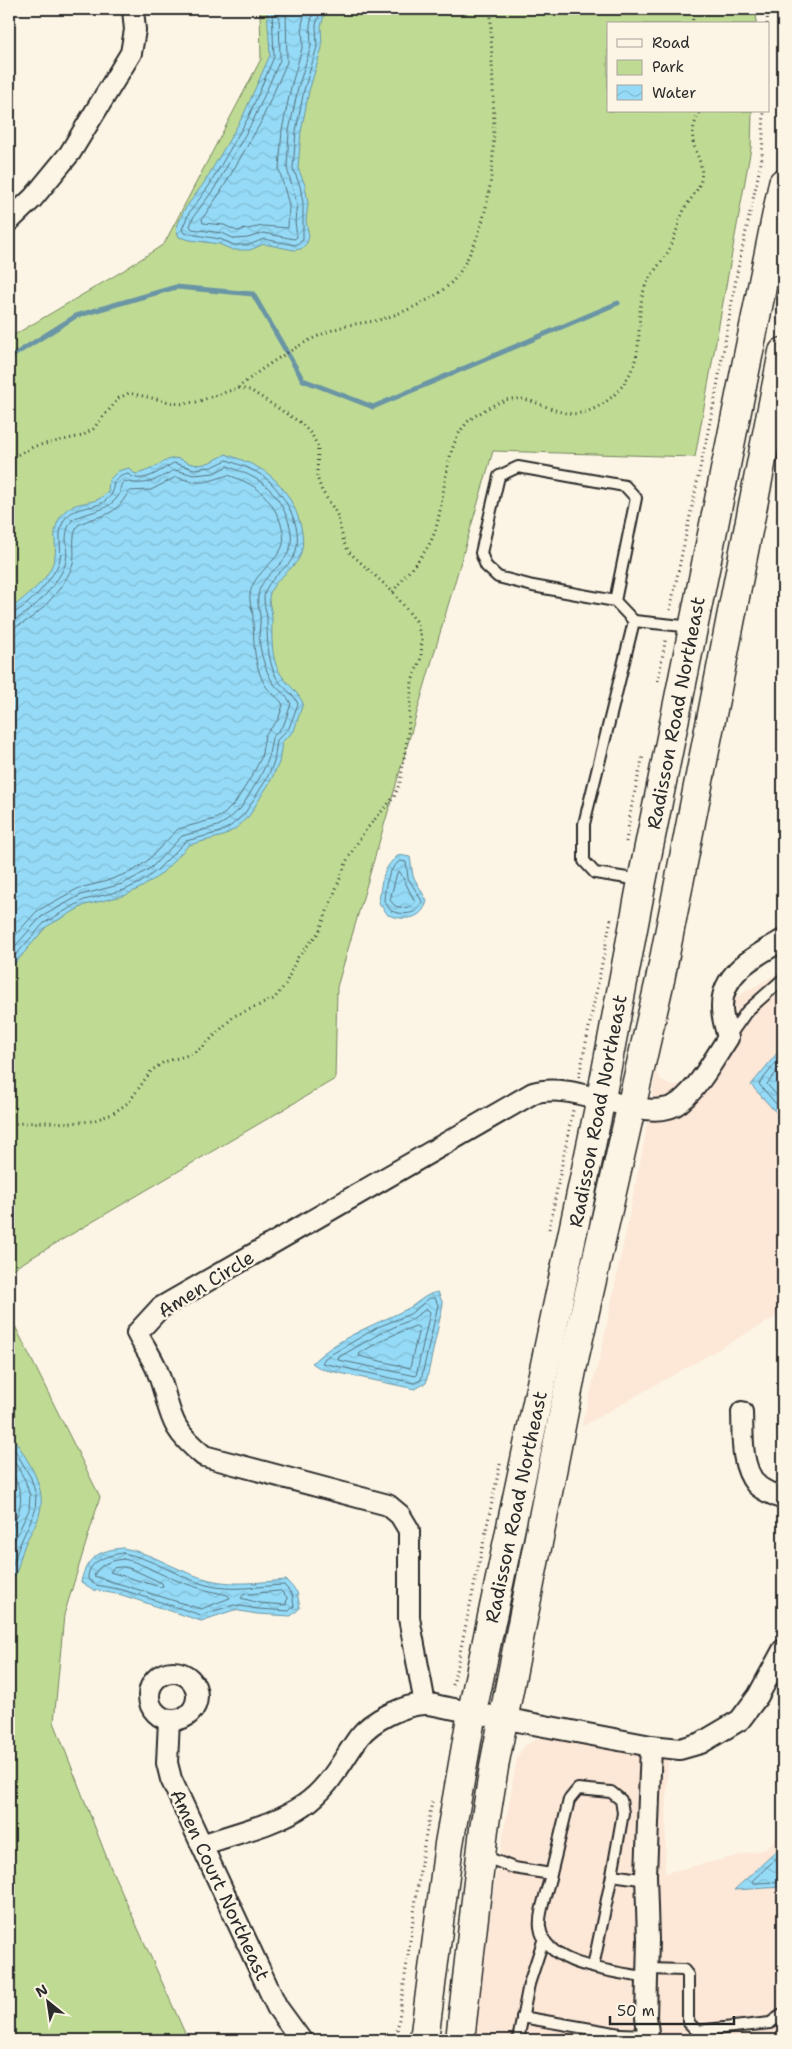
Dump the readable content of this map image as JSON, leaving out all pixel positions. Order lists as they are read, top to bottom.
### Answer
{
  "streets": {
    "main road": ["Radisson Road Northeast"],
    "street": ["Amen Circle", "Amen Court Northeast"]
  },
  "crossings": [
    ["Radisson Road Northeast", "Amen Circle"]
  ],
  "legend": ["Road", "Park", "Water"],
  "scale_bar": "50 m",
  "north": "top left"
}
